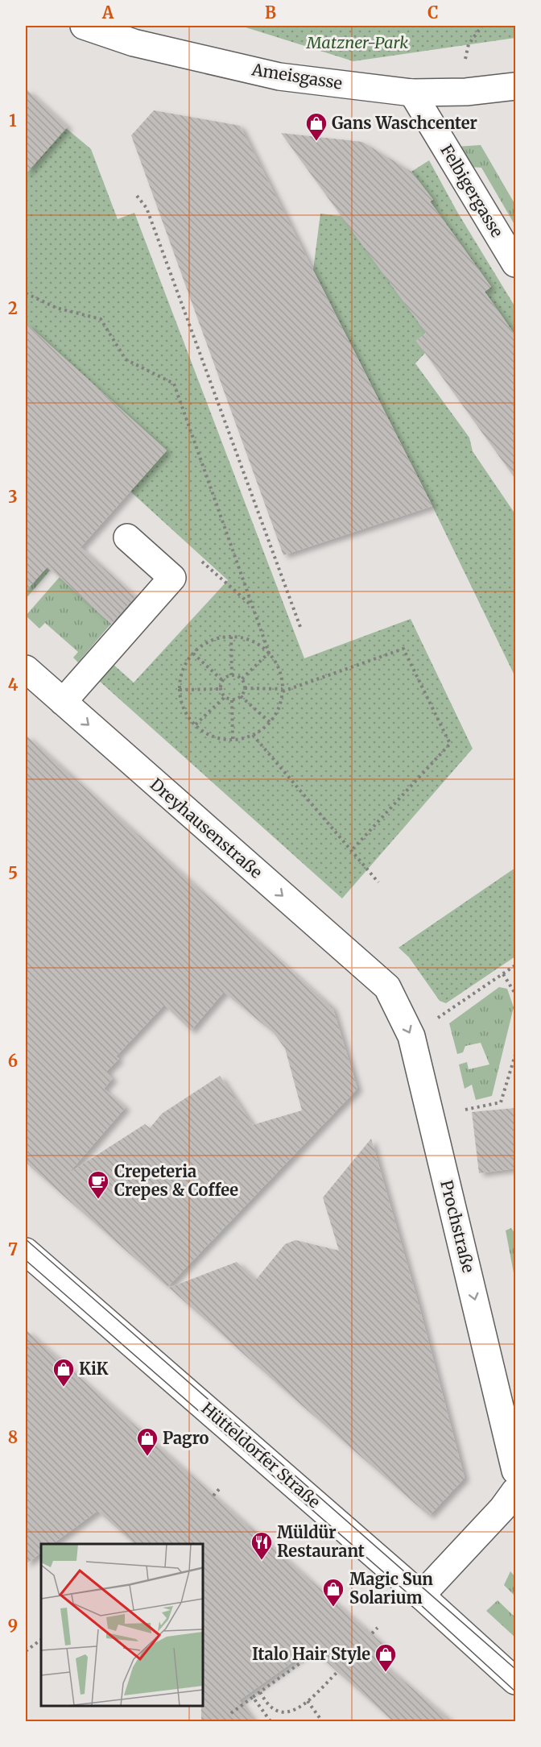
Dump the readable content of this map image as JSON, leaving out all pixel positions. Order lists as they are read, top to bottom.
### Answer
{
  "streets": {
    "street": [
      "Ameisgasse",
      "Felbigergasse",
      "Dreyhausenstraße",
      "Prochstraße",
      "Hütteldorfer Straße"
    ]
  },
  "crossings": [
    ["Ameisgasse", "Felbigergasse"],
    ["Dreyhausenstraße", "Prochstraße"]
  ],
  "one_way": ["Dreyhausenstraße", "Prochstraße"],
  "parks": ["Matzner-Park"],
  "places": {
    "shop": [
      "Gans Waschcenter",
      "KiK",
      "Pagro",
      "Magic Sun Solarium",
      "Italo Hair Style"
    ],
    "cafe": ["Crepeteria Crepes & Coffee"],
    "restaurant": ["Müldür Restaurant"]
  },
  "grid": {
    "columns": ["A", "B", "C"],
    "rows": [
      "1",
      "2",
      "3",
      "4",
      "5",
      "6",
      "7",
      "8",
      "9"
    ]
  }
}
